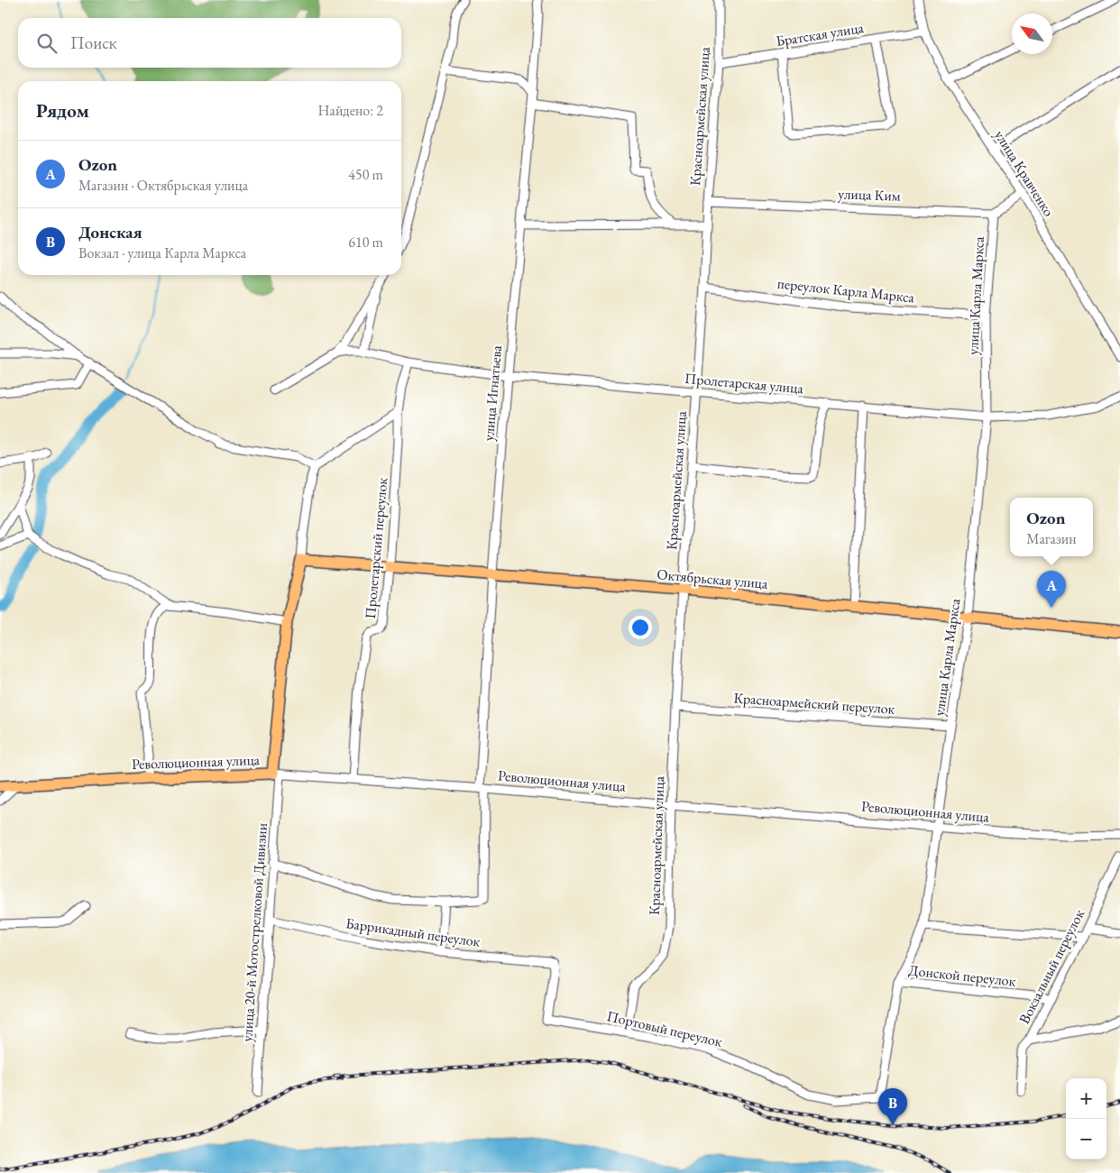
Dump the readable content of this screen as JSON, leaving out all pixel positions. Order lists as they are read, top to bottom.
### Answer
{
  "streets": {
    "main road": ["Октябрьская улица", "Революционная улица", "улица 20-й Мотострелковой Дивизии"],
    "street": [
      "Братская улица",
      "Красноармейская улица",
      "улица Кравченко",
      "улица Ким",
      "переулок Карла Маркса",
      "улица Карла Маркса",
      "Пролетарская улица",
      "улица Игнатьева",
      "Пролетарский переулок",
      "Красноармейский переулок",
      "Баррикадный переулок",
      "Вокзальный переулок",
      "Донской переулок",
      "Портовый переулок"
    ]
  },
  "crossings": [
    ["Братская улица", "Красноармейская улица"],
    ["Братская улица", "улица Кравченко"],
    ["Красноармейская улица", "улица Ким"],
    ["Красноармейская улица", "переулок Карла Маркса"],
    ["Красноармейская улица", "Пролетарская улица"],
    ["Красноармейская улица", "Октябрьская улица"],
    ["Красноармейская улица", "Красноармейский переулок"],
    ["Красноармейская улица", "Революционная улица"],
    ["Красноармейская улица", "Портовый переулок"],
    ["улица Ким", "улица Карла Маркса"],
    ["переулок Карла Маркса", "улица Карла Маркса"],
    ["улица Карла Маркса", "Пролетарская улица"],
    ["улица Карла Маркса", "Октябрьская улица"],
    ["улица Карла Маркса", "Красноармейский переулок"],
    ["улица Карла Маркса", "Революционная улица"],
    ["улица Карла Маркса", "Донской переулок"],
    ["улица Карла Маркса", "Портовый переулок"],
    ["Пролетарская улица", "улица Игнатьева"],
    ["Пролетарская улица", "Пролетарский переулок"],
    ["улица Игнатьева", "Октябрьская улица"],
    ["улица Игнатьева", "Революционная улица"],
    ["Пролетарский переулок", "Октябрьская улица"],
    ["Пролетарский переулок", "Революционная улица"],
    ["Октябрьская улица", "улица 20-й Мотострелковой Дивизии"],
    ["Революционная улица", "улица 20-й Мотострелковой Дивизии"],
    ["улица 20-й Мотострелковой Дивизии", "Баррикадный переулок"],
    ["Баррикадный переулок", "Портовый переулок"],
    ["Вокзальный переулок", "Донской переулок"]
  ],
  "north": "top left",
  "page": {
    "search": "Поиск",
    "heading": ["Рядом", "Найдено: 2"],
    "list": [
      {
        "mark": "A",
        "name": "Ozon",
        "note": "Магазин · Октябрьская улица",
        "value": "450 m"
      },
      {
        "mark": "B",
        "name": "Донская",
        "note": "Вокзал · улица Карла Маркса",
        "value": "610 m"
      }
    ],
    "popup": ["Ozon", "Магазин"],
    "pins": ["A", "B"],
    "map_buttons": ["+", "−"]
  }
}
